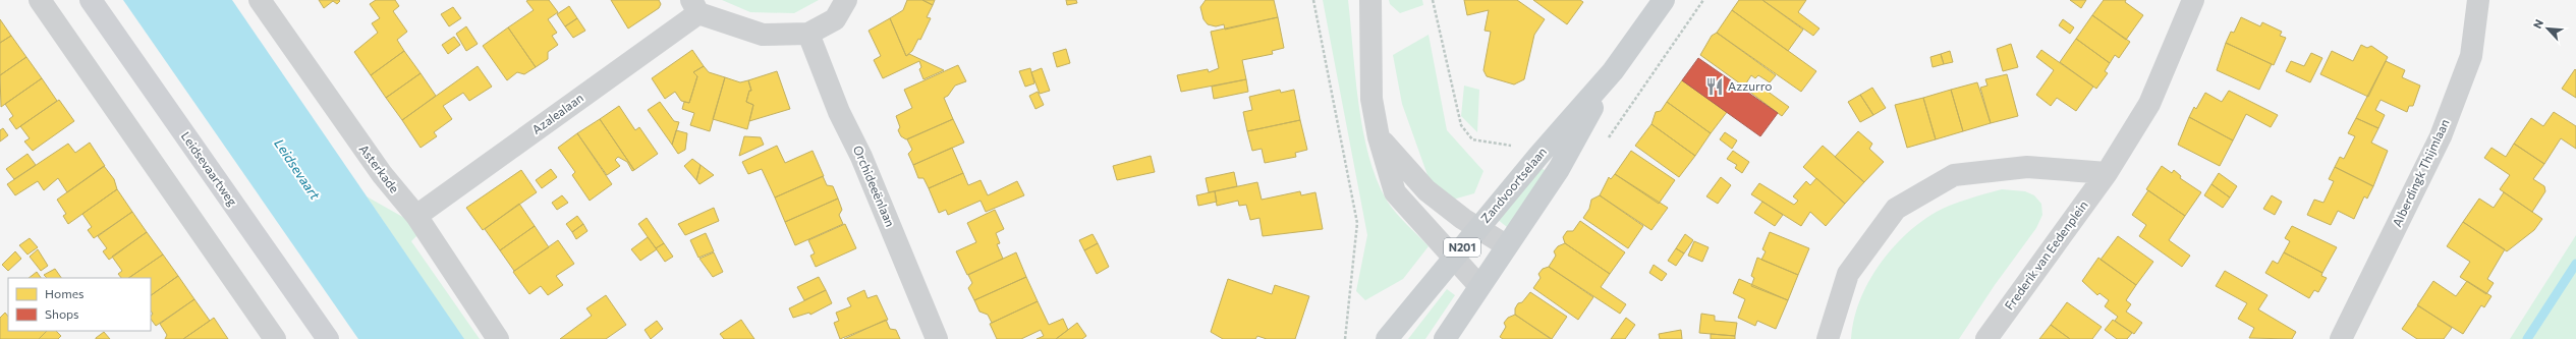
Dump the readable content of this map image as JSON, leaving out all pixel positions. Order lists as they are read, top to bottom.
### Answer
{
  "streets": {
    "main road": ["Leidsevaartweg", "Zandvoortselaan", "N201"],
    "street": [
      "Azalealaan",
      "Asterkade",
      "Alberdingk Thijmlaan",
      "Orchideeënlaan",
      "Frederik van Eedenplein"
    ]
  },
  "crossings": [
    ["Azalealaan", "Asterkade"]
  ],
  "water": ["Leidsevaart"],
  "places": {
    "restaurant": ["Azzurro"]
  },
  "legend": ["Homes", "Shops"],
  "north": "top left"
}
